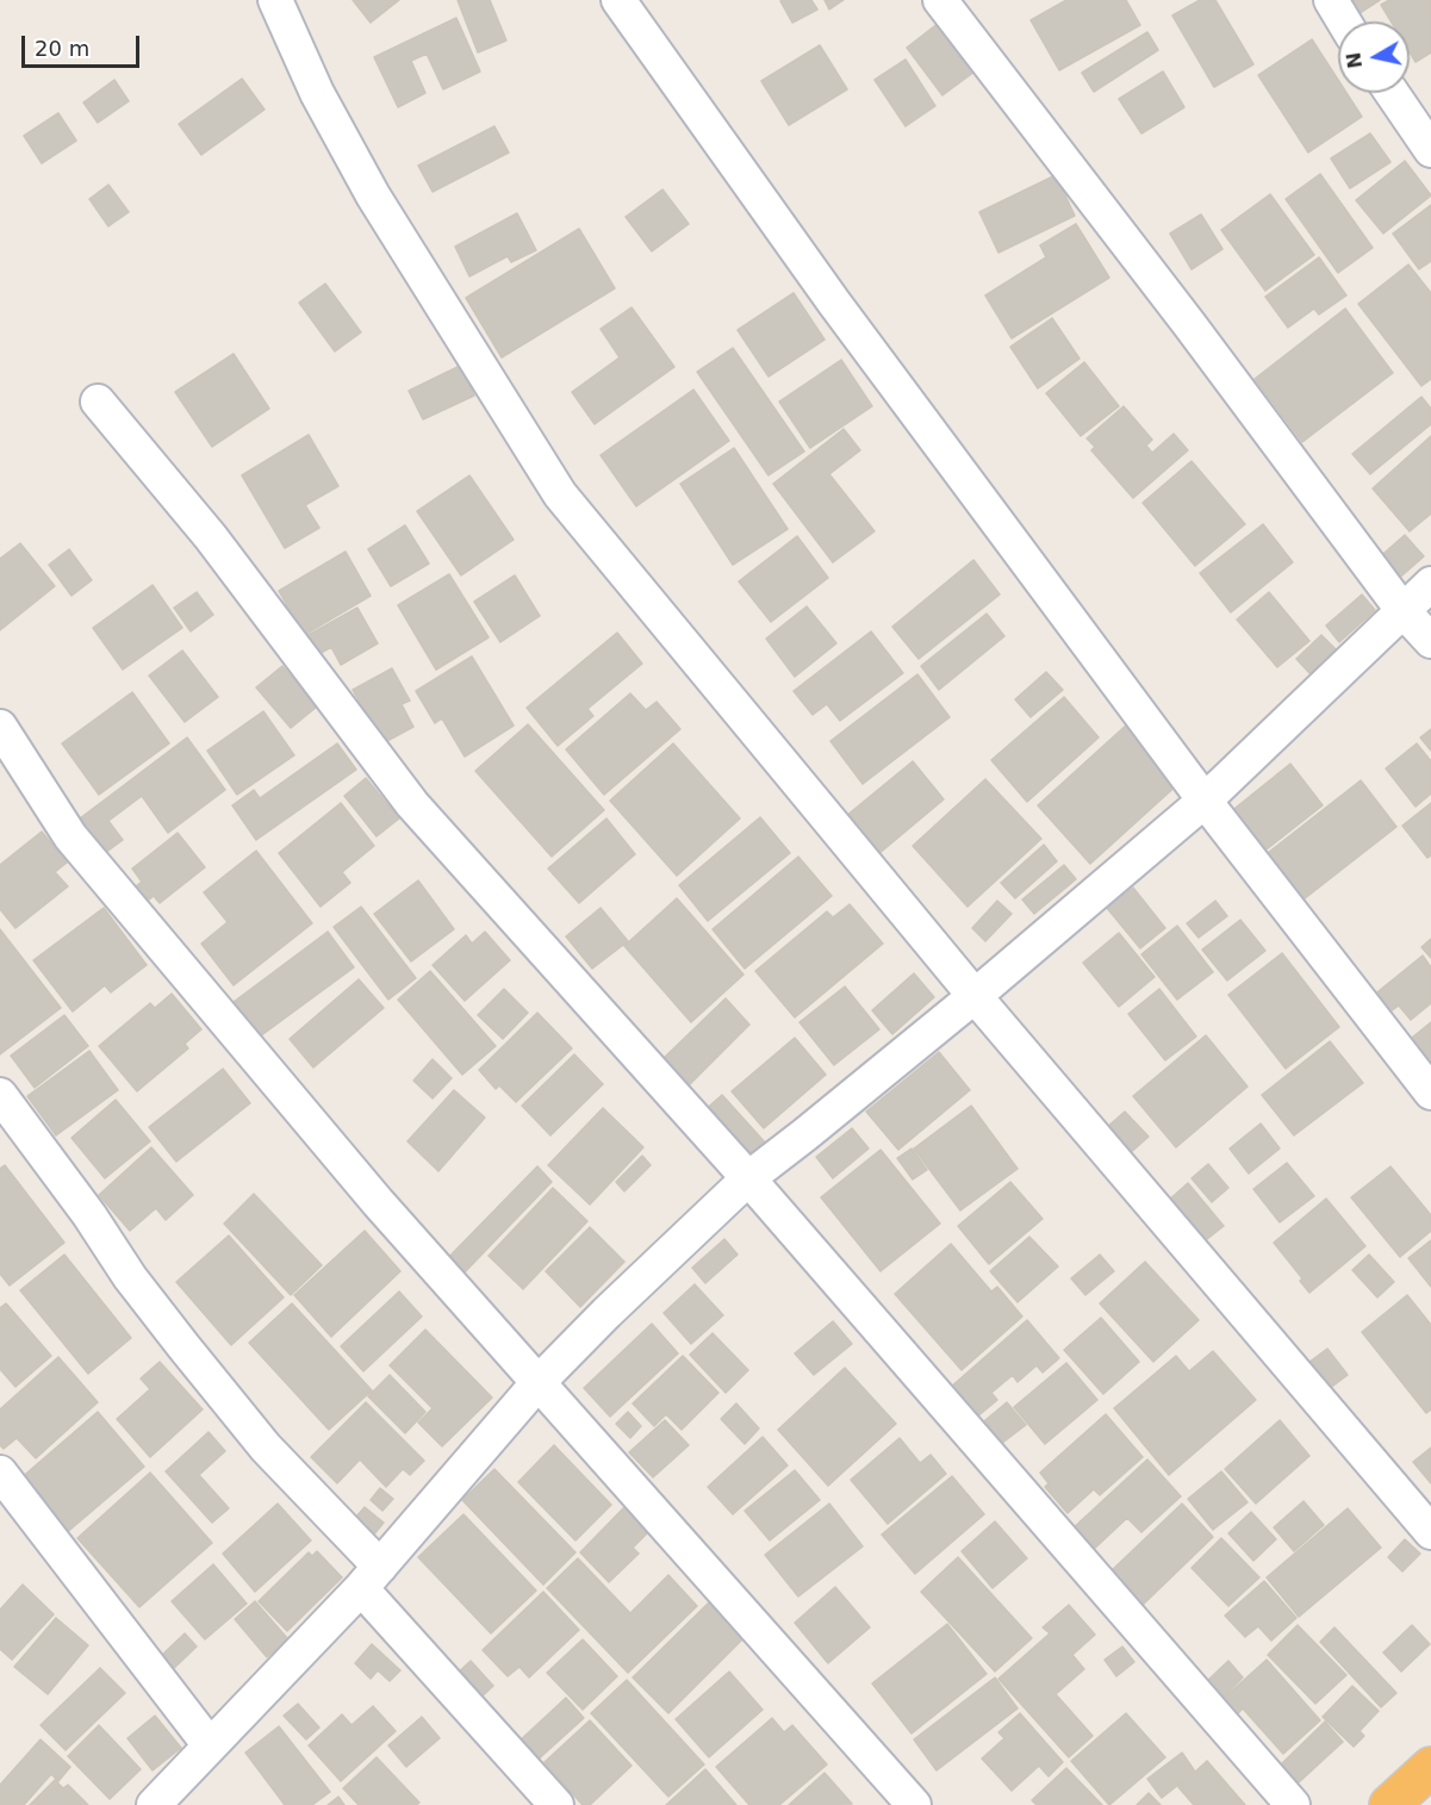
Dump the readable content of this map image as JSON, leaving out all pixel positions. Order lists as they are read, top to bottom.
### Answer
{
  "scale_bar": "20 m",
  "north": "left"
}
